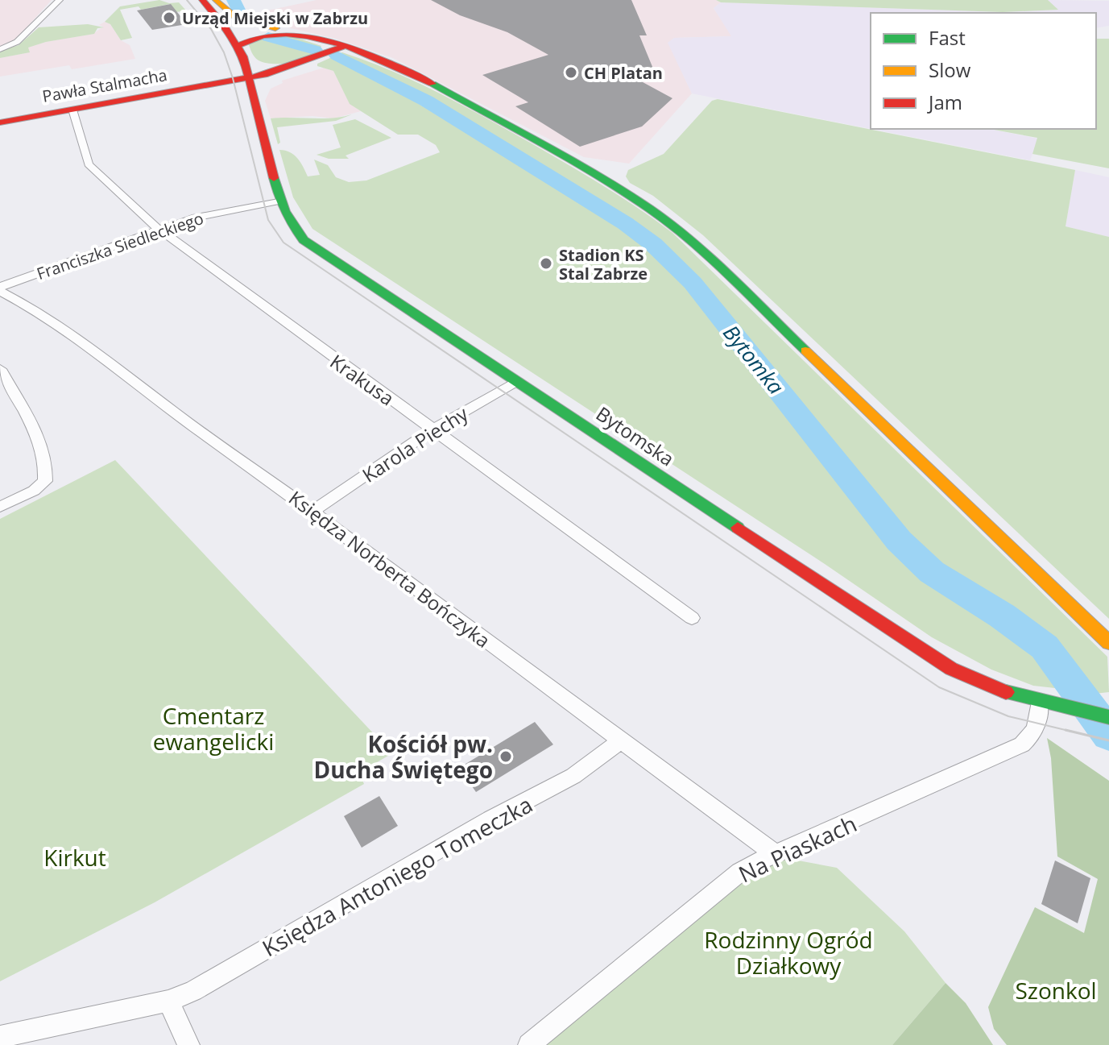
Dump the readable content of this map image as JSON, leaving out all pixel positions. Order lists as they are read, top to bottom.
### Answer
{
  "streets": {
    "street": [
      "Pawła Stalmacha",
      "Franciszka Siedleckiego",
      "Krakusa",
      "Bytomska",
      "Karola Piechy",
      "Księdza Norberta Bończyka",
      "Na Piaskach",
      "Księdza Antoniego Tomeczka"
    ]
  },
  "crossings": [
    ["Pawła Stalmacha", "Krakusa"],
    ["Pawła Stalmacha", "Bytomska"],
    ["Franciszka Siedleckiego", "Krakusa"],
    ["Franciszka Siedleckiego", "Bytomska"],
    ["Franciszka Siedleckiego", "Księdza Norberta Bończyka"],
    ["Krakusa", "Karola Piechy"],
    ["Bytomska", "Karola Piechy"],
    ["Bytomska", "Na Piaskach"],
    ["Karola Piechy", "Księdza Norberta Bończyka"],
    ["Księdza Norberta Bończyka", "Na Piaskach"],
    ["Księdza Norberta Bończyka", "Księdza Antoniego Tomeczka"]
  ],
  "water": ["Bytomka"],
  "parks": [
    "Cmentarz ewangelicki",
    "Kirkut",
    "Rodzinny Ogród Działkowy",
    "Szonkol"
  ],
  "places": [
    "Urząd Miejski w Zabrzu",
    "CH Platan",
    "Stadion KS Stal Zabrze",
    "Kościół pw. Ducha Świętego"
  ],
  "legend": ["Fast", "Slow", "Jam"]
}
